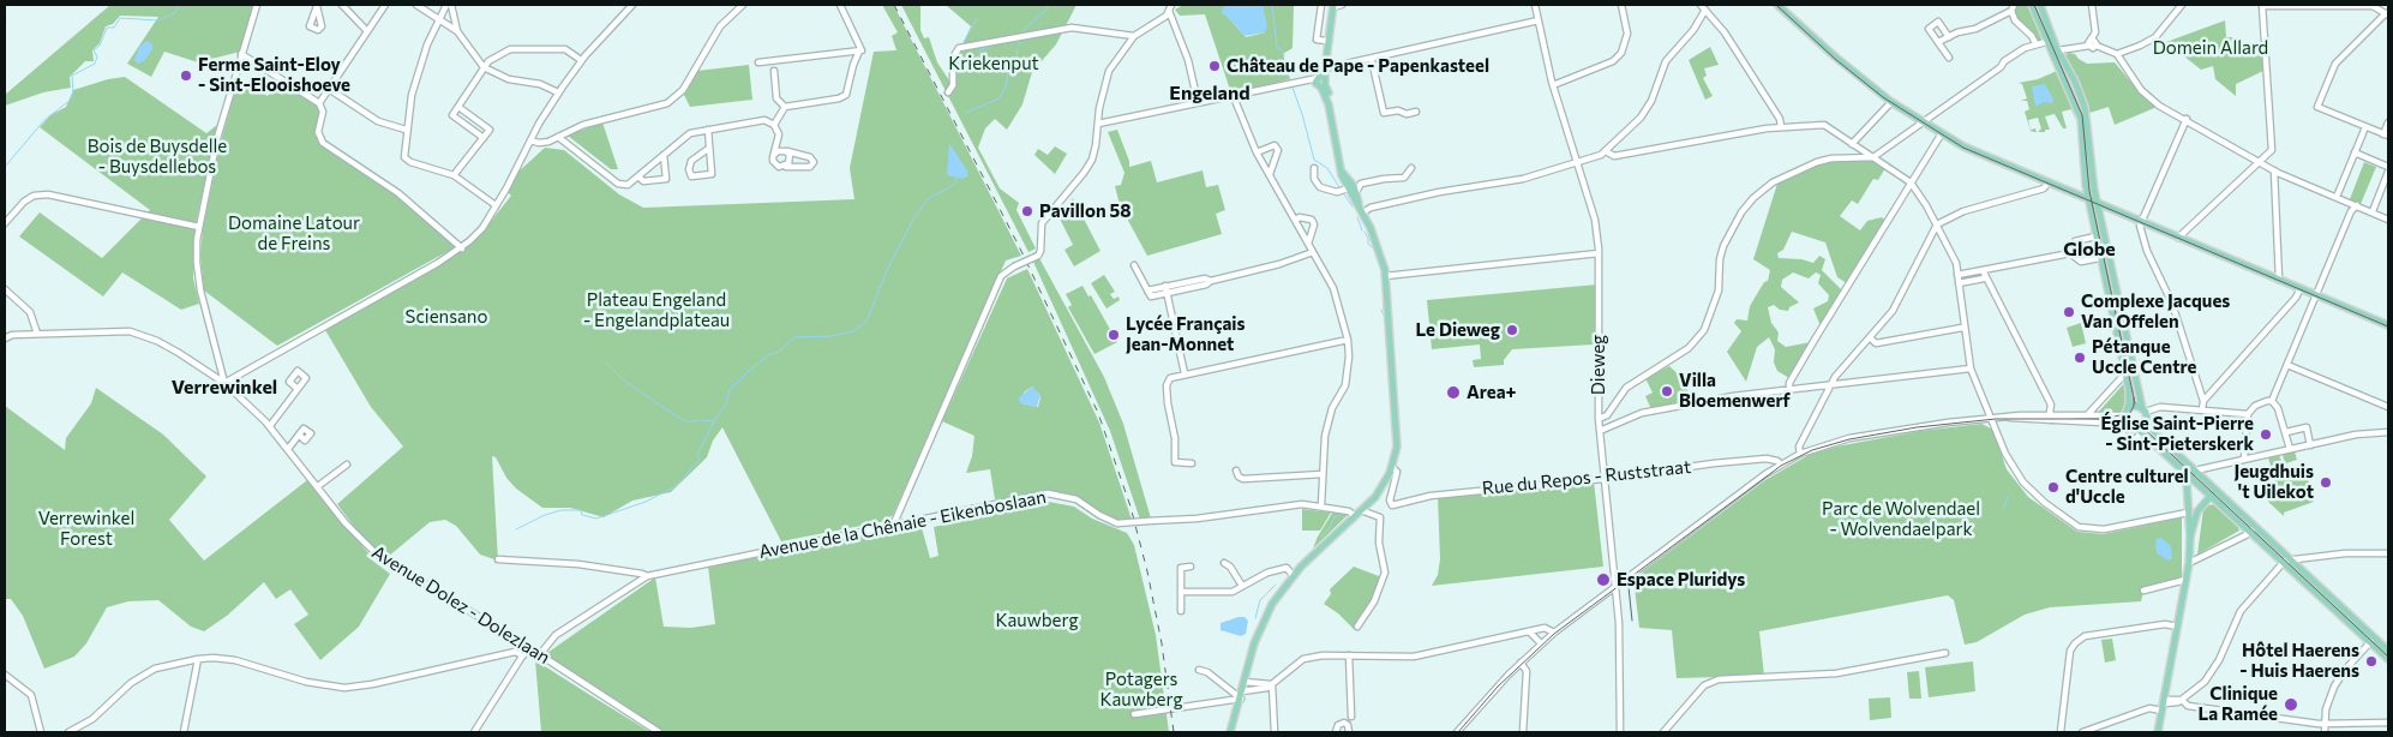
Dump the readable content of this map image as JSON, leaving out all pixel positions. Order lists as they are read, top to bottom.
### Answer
{
  "streets": {
    "street": [
      "Dieweg",
      "Rue du Repos - Ruststraat",
      "Avenue de la Chênaie - Eikenboslaan",
      "Avenue Dolez - Dolezlaan"
    ]
  },
  "crossings": [
    ["Dieweg", "Rue du Repos - Ruststraat"],
    ["Avenue de la Chênaie - Eikenboslaan", "Avenue Dolez - Dolezlaan"]
  ],
  "districts": ["Engeland", "Globe", "Verrewinkel"],
  "parks": [
    "Domein Allard",
    "Kriekenput",
    "Bois de Buysdelle - Buysdellebos",
    "Domaine Latour de Freins",
    "Plateau Engeland - Engelandplateau",
    "Sciensano",
    "Parc de Wolvendael - Wolvendaelpark",
    "Verrewinkel Forest",
    "Kauwberg",
    "Potagers Kauwberg"
  ],
  "places": [
    "Château de Pape - Papenkasteel",
    "Ferme Saint-Eloy - Sint-Elooishoeve",
    "Pavillon 58",
    "Complexe Jacques Van Offelen",
    "Le Dieweg",
    "Lycée Français Jean-Monnet",
    "Pétanque Uccle Centre",
    "Villa Bloemenwerf",
    "Area+",
    "Église Saint-Pierre - Sint-Pieterskerk",
    "Jeugdhuis 't Uilekot",
    "Centre culturel d'Uccle",
    "Espace Pluridys",
    "Hôtel Haerens - Huis Haerens",
    "Clinique La Ramée"
  ]
}
